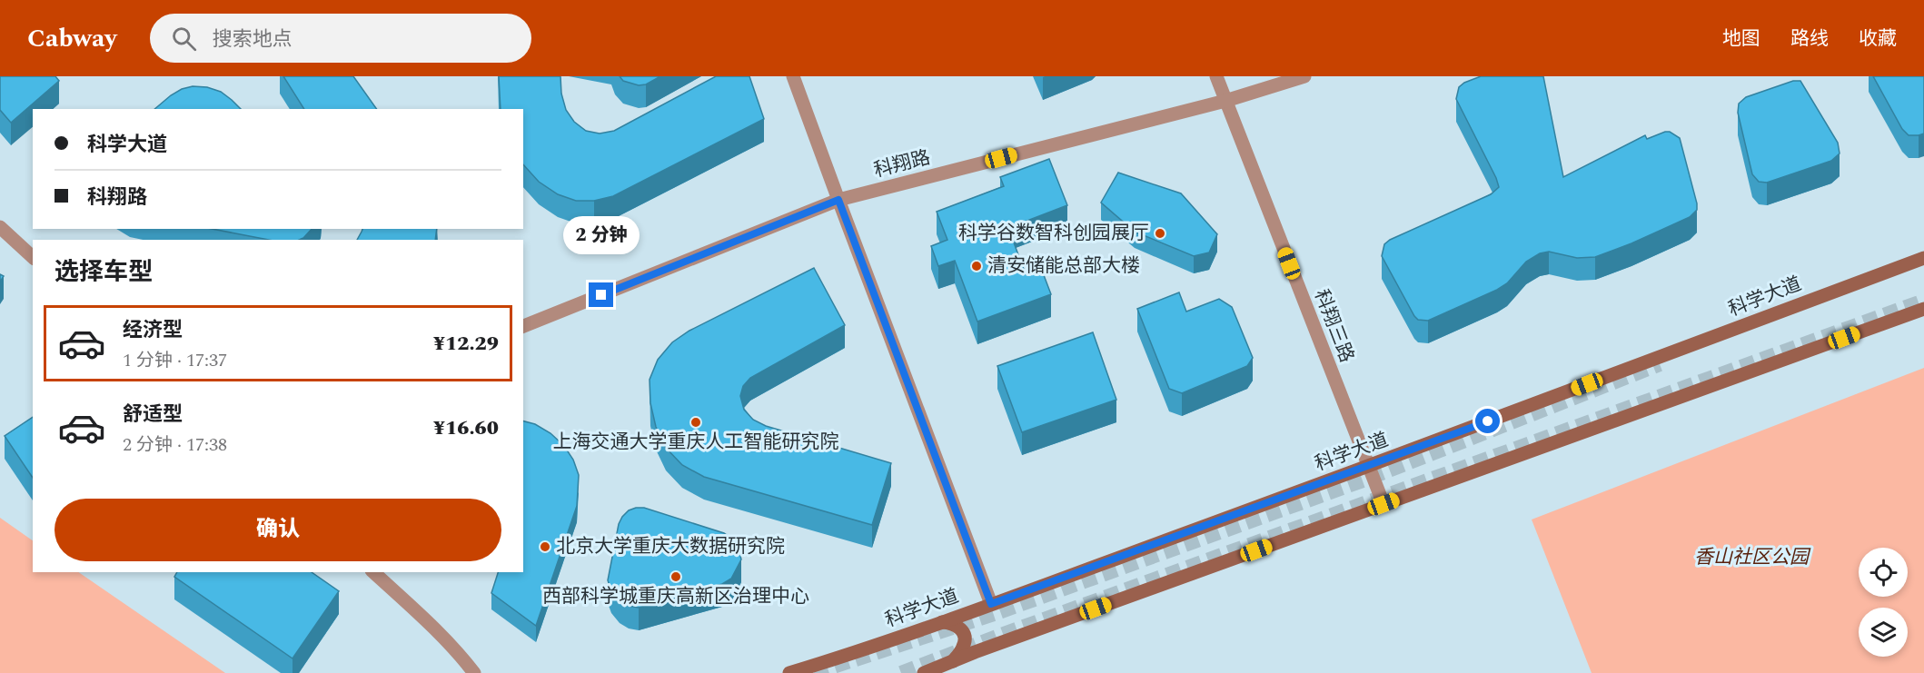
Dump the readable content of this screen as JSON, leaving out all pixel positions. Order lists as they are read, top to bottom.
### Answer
{
  "streets": {
    "main road": ["科学大道"],
    "street": ["科翔路", "科翔三路"]
  },
  "crossings": [
    ["科翔路", "科翔三路"],
    ["科学大道", "科翔三路"]
  ],
  "parks": ["香山社区公园"],
  "places": [
    "科学谷数智科创园展厅",
    "清安储能总部大楼",
    "上海交通大学重庆人工智能研究院",
    "北京大学重庆大数据研究院",
    "西部科学城重庆高新区治理中心"
  ],
  "page": {
    "header": "Cabway",
    "search": "搜索地点",
    "nav": ["地图", "路线", "收藏"],
    "banner": ["科学大道", "科翔路"],
    "bubble": "2 分钟",
    "heading": "选择车型",
    "list": [
      {
        "name": "经济型",
        "note": "1 分钟 · 17:37",
        "value": "¥12.29"
      },
      {
        "name": "舒适型",
        "note": "2 分钟 · 17:38",
        "value": "¥16.60"
      }
    ],
    "buttons": "确认"
  }
}
